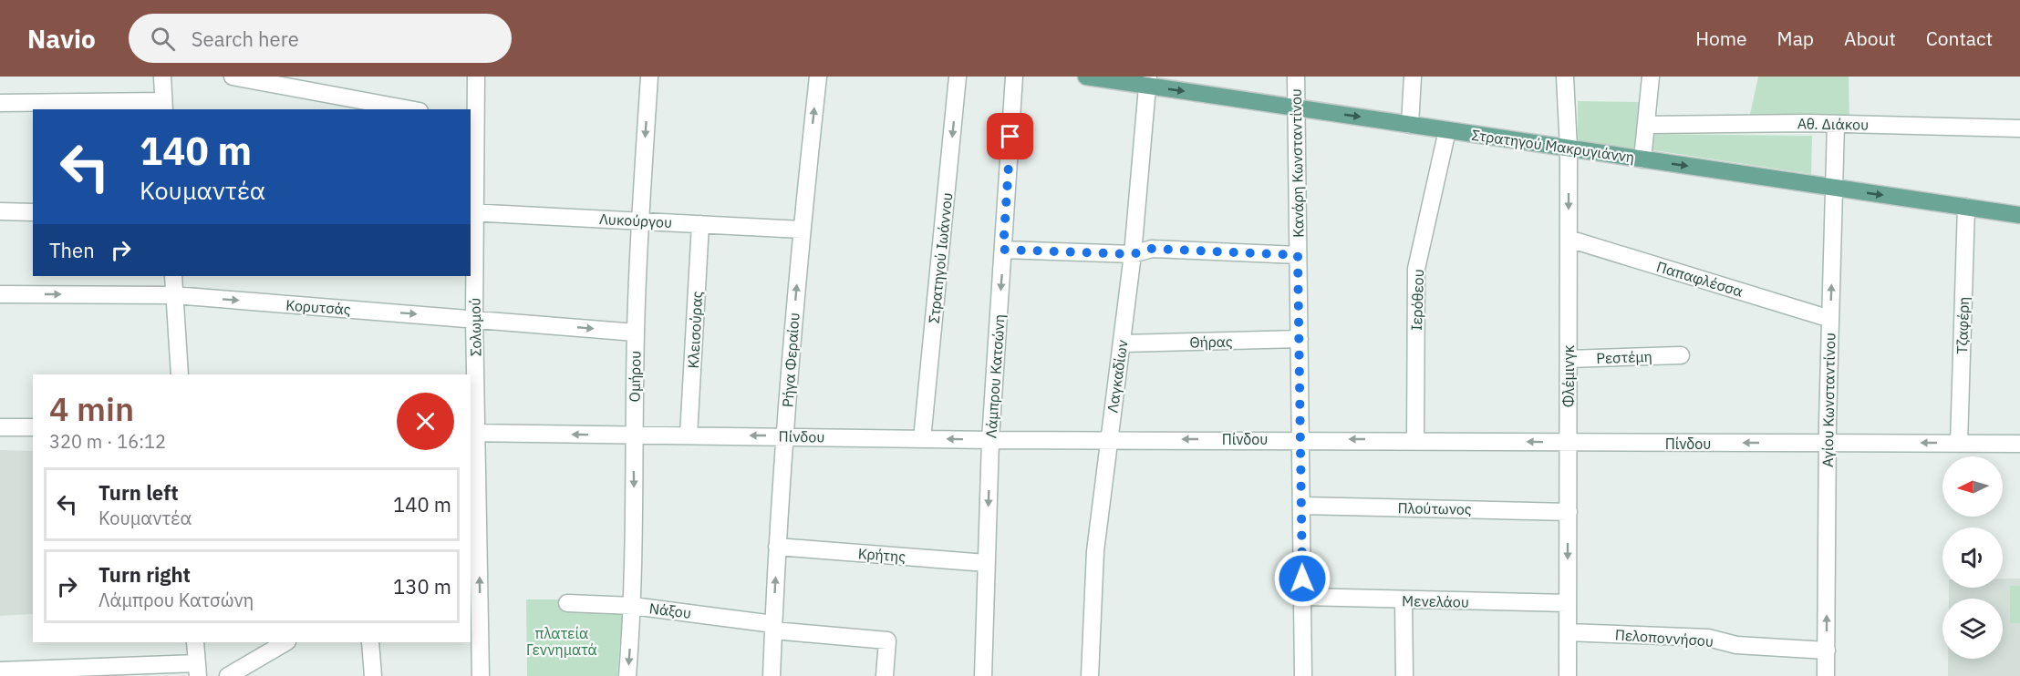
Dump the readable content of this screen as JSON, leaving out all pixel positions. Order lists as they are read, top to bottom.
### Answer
{
  "streets": {
    "main road": ["Στρατηγού Μακρυγιάννη"],
    "street": [
      "Αθ. Διάκου",
      "Κανάρη Κωνσταντίνου",
      "Λυκούργου",
      "Στρατηγού Ιωάννου",
      "Παπαφλέσσα",
      "Ιερόθεου",
      "Κορυτσάς",
      "Τζαφέρη",
      "Σολωμού",
      "Κλεισούρας",
      "Θήρας",
      "Ρεστέμη",
      "Ρήγα Φεραίου",
      "Ομήρου",
      "Λάμπρου Κατσώνη",
      "Λαγκαδίων",
      "Φλέμινγκ",
      "Αγίου Κωνσταντίνου",
      "Πίνδου",
      "Πλούτωνος",
      "Κρήτης",
      "Μενελάου",
      "Νάξου",
      "Πελοποννήσου"
    ]
  },
  "crossings": [
    ["Αθ. Διάκου", "Αγίου Κωνσταντίνου"],
    ["Στρατηγού Μακρυγιάννη", "Κανάρη Κωνσταντίνου"],
    ["Στρατηγού Μακρυγιάννη", "Ιερόθεου"],
    ["Στρατηγού Μακρυγιάννη", "Τζαφέρη"],
    ["Στρατηγού Μακρυγιάννη", "Λαγκαδίων"],
    ["Στρατηγού Μακρυγιάννη", "Φλέμινγκ"],
    ["Στρατηγού Μακρυγιάννη", "Αγίου Κωνσταντίνου"],
    ["Κανάρη Κωνσταντίνου", "Θήρας"],
    ["Κανάρη Κωνσταντίνου", "Πίνδου"],
    ["Κανάρη Κωνσταντίνου", "Πλούτωνος"],
    ["Κανάρη Κωνσταντίνου", "Μενελάου"],
    ["Λυκούργου", "Σολωμού"],
    ["Λυκούργου", "Κλεισούρας"],
    ["Λυκούργου", "Ρήγα Φεραίου"],
    ["Λυκούργου", "Ομήρου"],
    ["Στρατηγού Ιωάννου", "Πίνδου"],
    ["Παπαφλέσσα", "Φλέμινγκ"],
    ["Παπαφλέσσα", "Αγίου Κωνσταντίνου"],
    ["Ιερόθεου", "Πίνδου"],
    ["Κορυτσάς", "Σολωμού"],
    ["Κορυτσάς", "Ομήρου"],
    ["Τζαφέρη", "Πίνδου"],
    ["Σολωμού", "Πίνδου"],
    ["Κλεισούρας", "Πίνδου"],
    ["Θήρας", "Λαγκαδίων"],
    ["Ρεστέμη", "Φλέμινγκ"],
    ["Ρήγα Φεραίου", "Πίνδου"],
    ["Ρήγα Φεραίου", "Κρήτης"],
    ["Ρήγα Φεραίου", "Νάξου"],
    ["Ομήρου", "Πίνδου"],
    ["Ομήρου", "Νάξου"],
    ["Λάμπρου Κατσώνη", "Πίνδου"],
    ["Λάμπρου Κατσώνη", "Κρήτης"],
    ["Λαγκαδίων", "Πίνδου"],
    ["Φλέμινγκ", "Πίνδου"],
    ["Φλέμινγκ", "Πλούτωνος"],
    ["Φλέμινγκ", "Μενελάου"],
    ["Φλέμινγκ", "Πελοποννήσου"],
    ["Αγίου Κωνσταντίνου", "Πίνδου"],
    ["Αγίου Κωνσταντίνου", "Πελοποννήσου"]
  ],
  "one_way": [
    "Στρατηγού Μακρυγιάννη",
    "Στρατηγού Ιωάννου",
    "Κορυτσάς",
    "Ρήγα Φεραίου",
    "Ομήρου",
    "Λάμπρου Κατσώνη",
    "Αγίου Κωνσταντίνου",
    "Πίνδου"
  ],
  "parks": ["πλατεία Γεννηματά"],
  "north": "left",
  "page": {
    "header": "Navio",
    "search": "Search here",
    "nav": [
      "Home",
      "Map",
      "About",
      "Contact"
    ],
    "turn": ["140 m", "Κουμαντέα"],
    "then": "Then",
    "heading": ["4 min", "320 m · 16:12"],
    "list": [
      {
        "name": "Turn left",
        "note": "Κουμαντέα",
        "value": "140 m"
      },
      {
        "name": "Turn right",
        "note": "Λάμπρου Κατσώνη",
        "value": "130 m"
      }
    ]
  }
}
